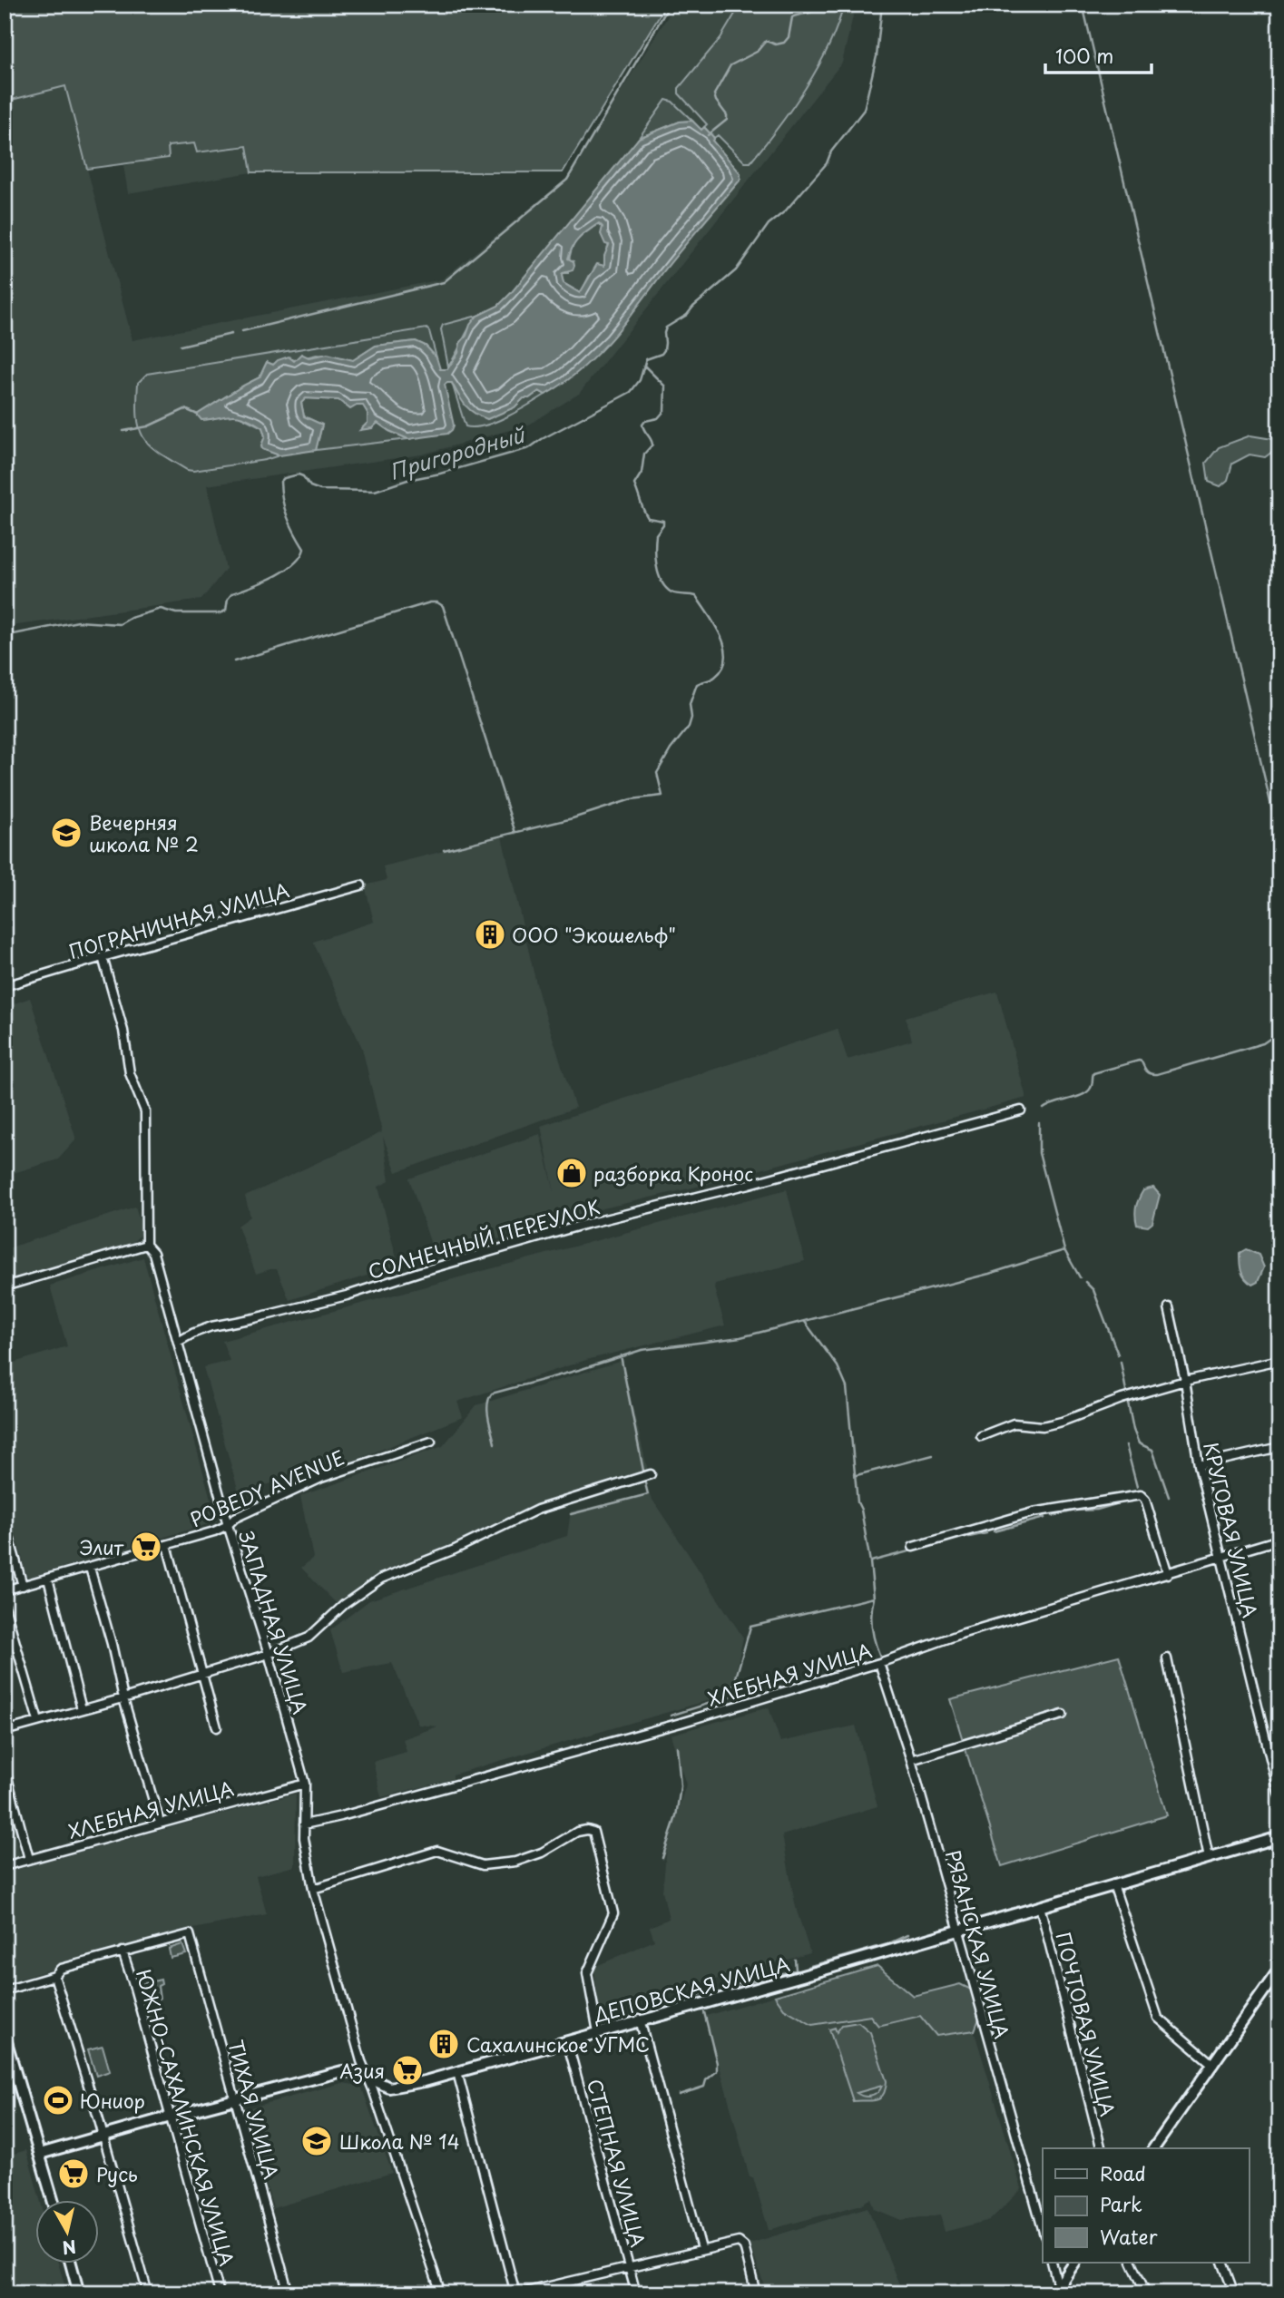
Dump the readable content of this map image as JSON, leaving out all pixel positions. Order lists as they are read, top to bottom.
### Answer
{
  "streets": {
    "street": [
      "ПОГРАНИЧНАЯ УЛИЦА",
      "СОЛНЕЧНЫЙ ПЕРЕУЛОК",
      "POBEDY AVENUE",
      "КРУГОВАЯ УЛИЦА",
      "ЗАПАДНАЯ УЛИЦА",
      "ХЛЕБНАЯ УЛИЦА",
      "РЯЗАНСКАЯ УЛИЦА",
      "ДЕПОВСКАЯ УЛИЦА",
      "ПОЧТОВАЯ УЛИЦА",
      "ТИХАЯ УЛИЦА",
      "ЮЖНО-САХАЛИНСКАЯ УЛИЦА",
      "СТЕПНАЯ УЛИЦА"
    ]
  },
  "crossings": [
    ["ПОГРАНИЧНАЯ УЛИЦА", "ЗАПАДНАЯ УЛИЦА"],
    ["СОЛНЕЧНЫЙ ПЕРЕУЛОК", "ЗАПАДНАЯ УЛИЦА"],
    ["POBEDY AVENUE", "ЗАПАДНАЯ УЛИЦА"],
    ["КРУГОВАЯ УЛИЦА", "ХЛЕБНАЯ УЛИЦА"],
    ["ЗАПАДНАЯ УЛИЦА", "ХЛЕБНАЯ УЛИЦА"],
    ["ЗАПАДНАЯ УЛИЦА", "ДЕПОВСКАЯ УЛИЦА"],
    ["ХЛЕБНАЯ УЛИЦА", "РЯЗАНСКАЯ УЛИЦА"],
    ["РЯЗАНСКАЯ УЛИЦА", "ДЕПОВСКАЯ УЛИЦА"],
    ["ДЕПОВСКАЯ УЛИЦА", "ПОЧТОВАЯ УЛИЦА"],
    ["ДЕПОВСКАЯ УЛИЦА", "ТИХАЯ УЛИЦА"],
    ["ДЕПОВСКАЯ УЛИЦА", "ЮЖНО-САХАЛИНСКАЯ УЛИЦА"],
    ["ДЕПОВСКАЯ УЛИЦА", "СТЕПНАЯ УЛИЦА"],
    ["ТИХАЯ УЛИЦА", "ЮЖНО-САХАЛИНСКАЯ УЛИЦА"]
  ],
  "water": ["Пригородный"],
  "places": {
    "school or university": ["Вечерняя школа № 2", "Школа № 14"],
    "building": ["ООО \"Экошельф\"", "Сахалинское УГМС"],
    "shop": ["разборка Кронос"],
    "supermarket": ["Элит", "Азия", "Русь"],
    "sports": ["Юниор"]
  },
  "legend": ["Road", "Park", "Water"],
  "scale_bar": "100 m",
  "north": "bottom"
}
